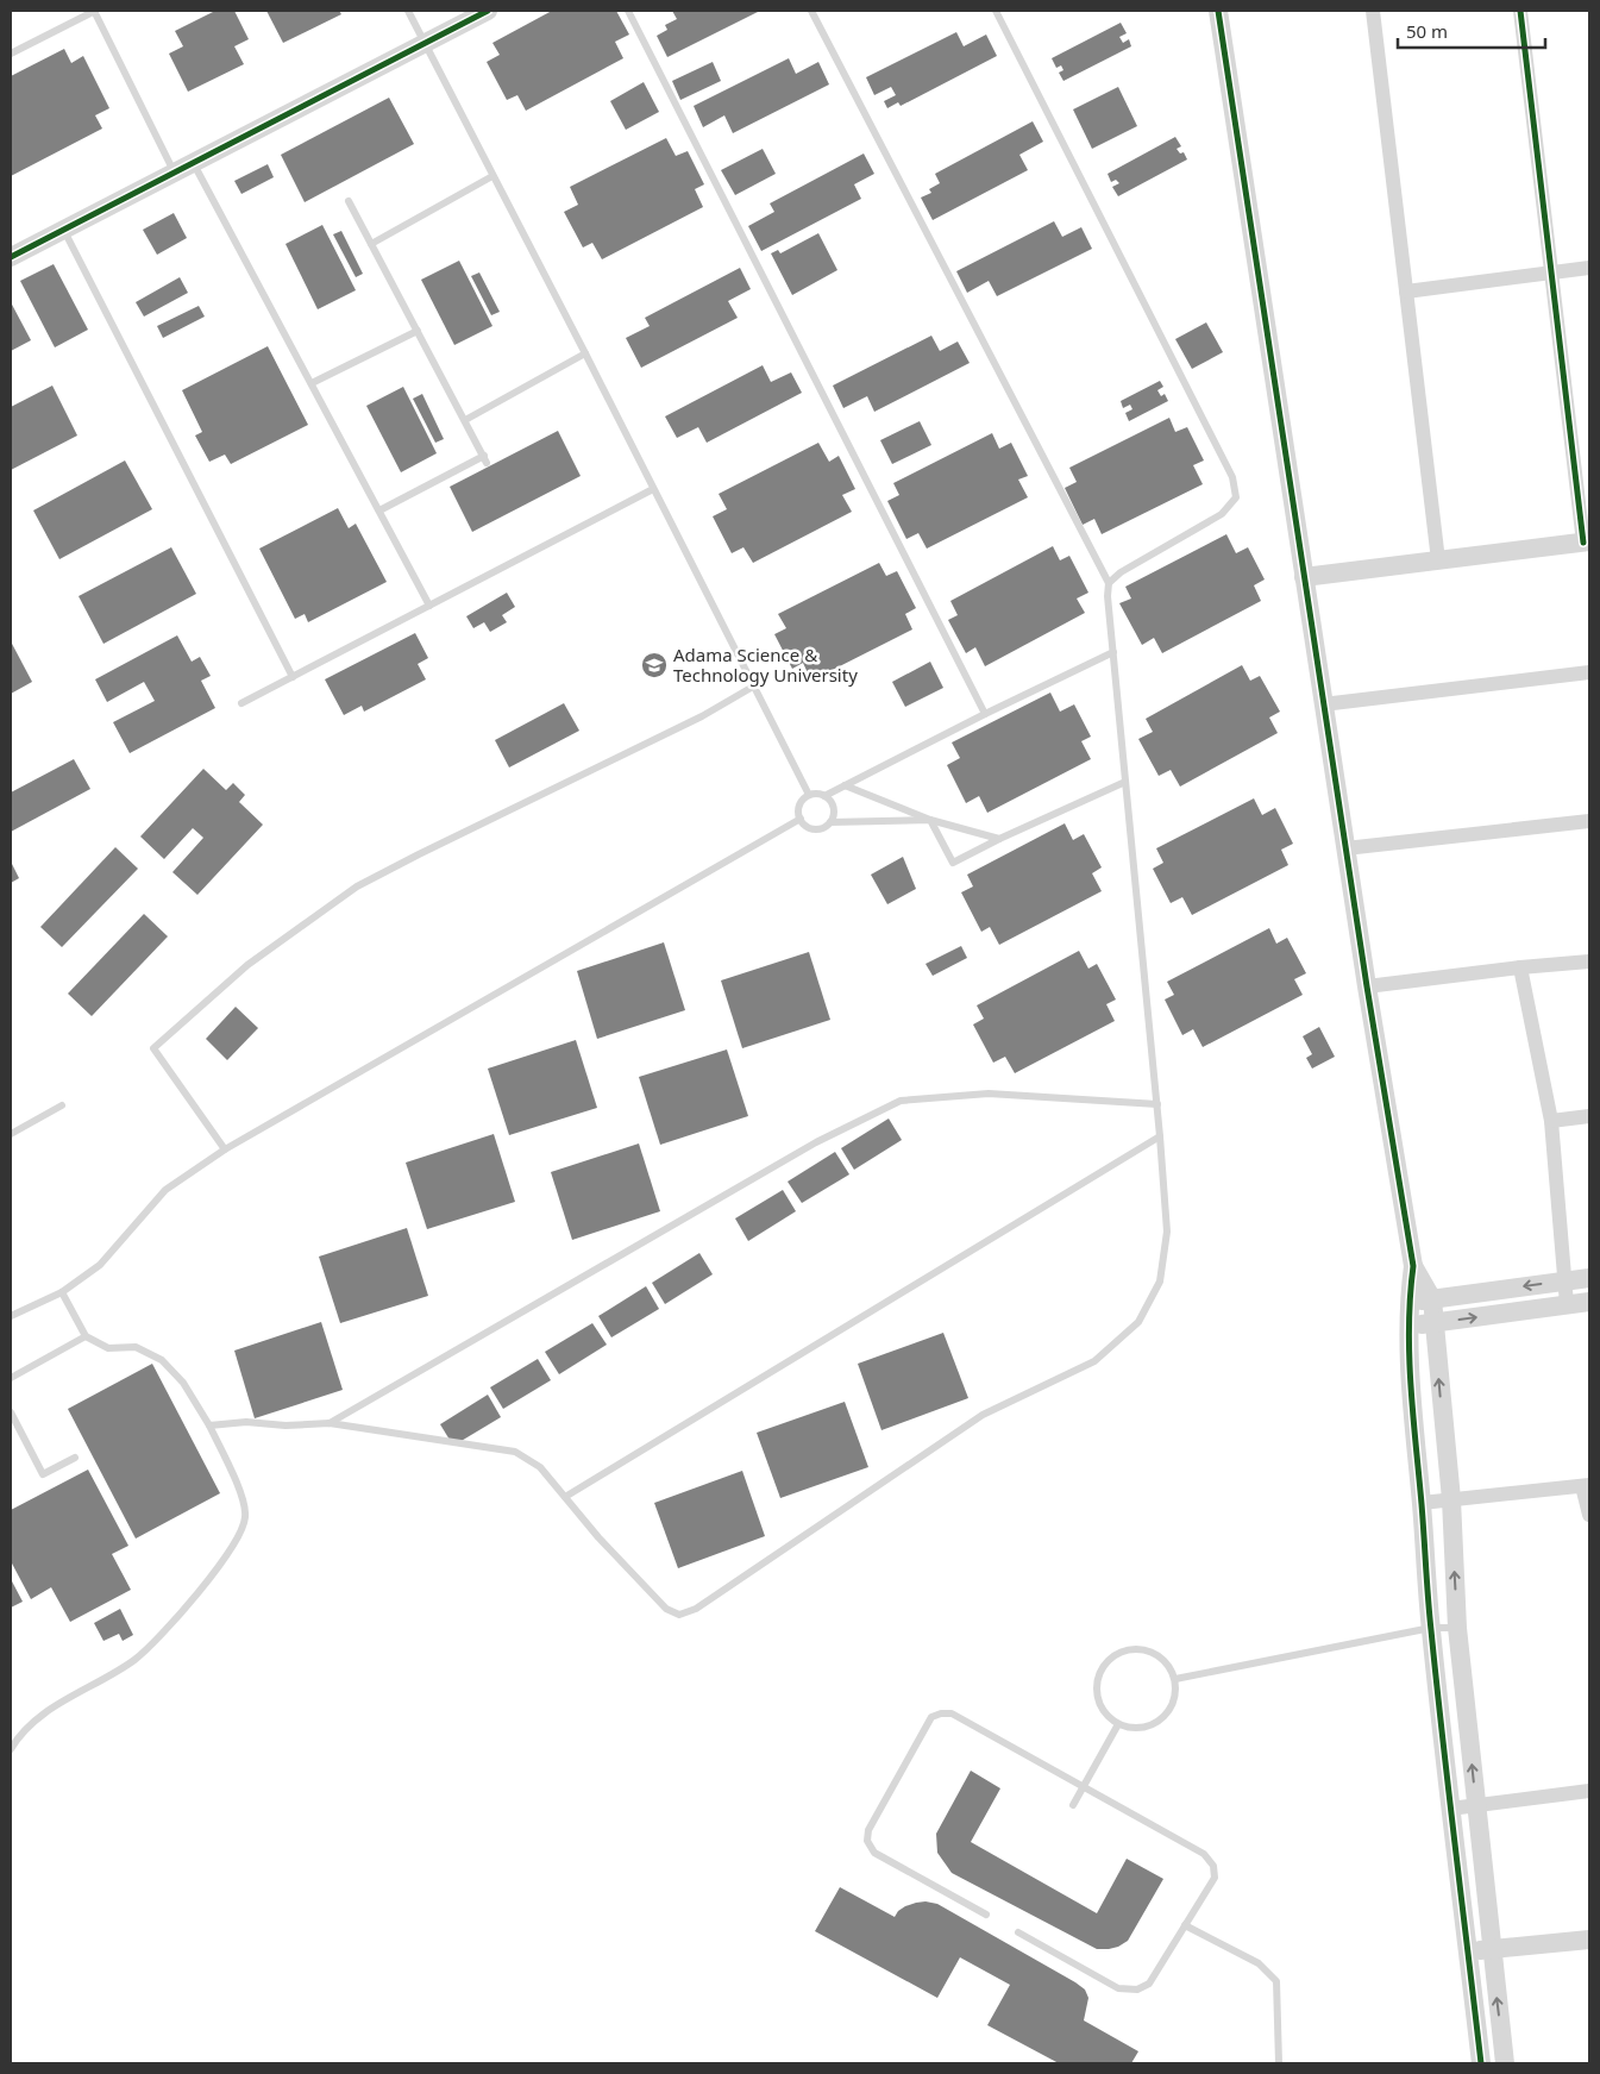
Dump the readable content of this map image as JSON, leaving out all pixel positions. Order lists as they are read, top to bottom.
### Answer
{
  "places": {
    "school or university": ["Adama Science & Technology University"]
  },
  "scale_bar": "50 m"
}
